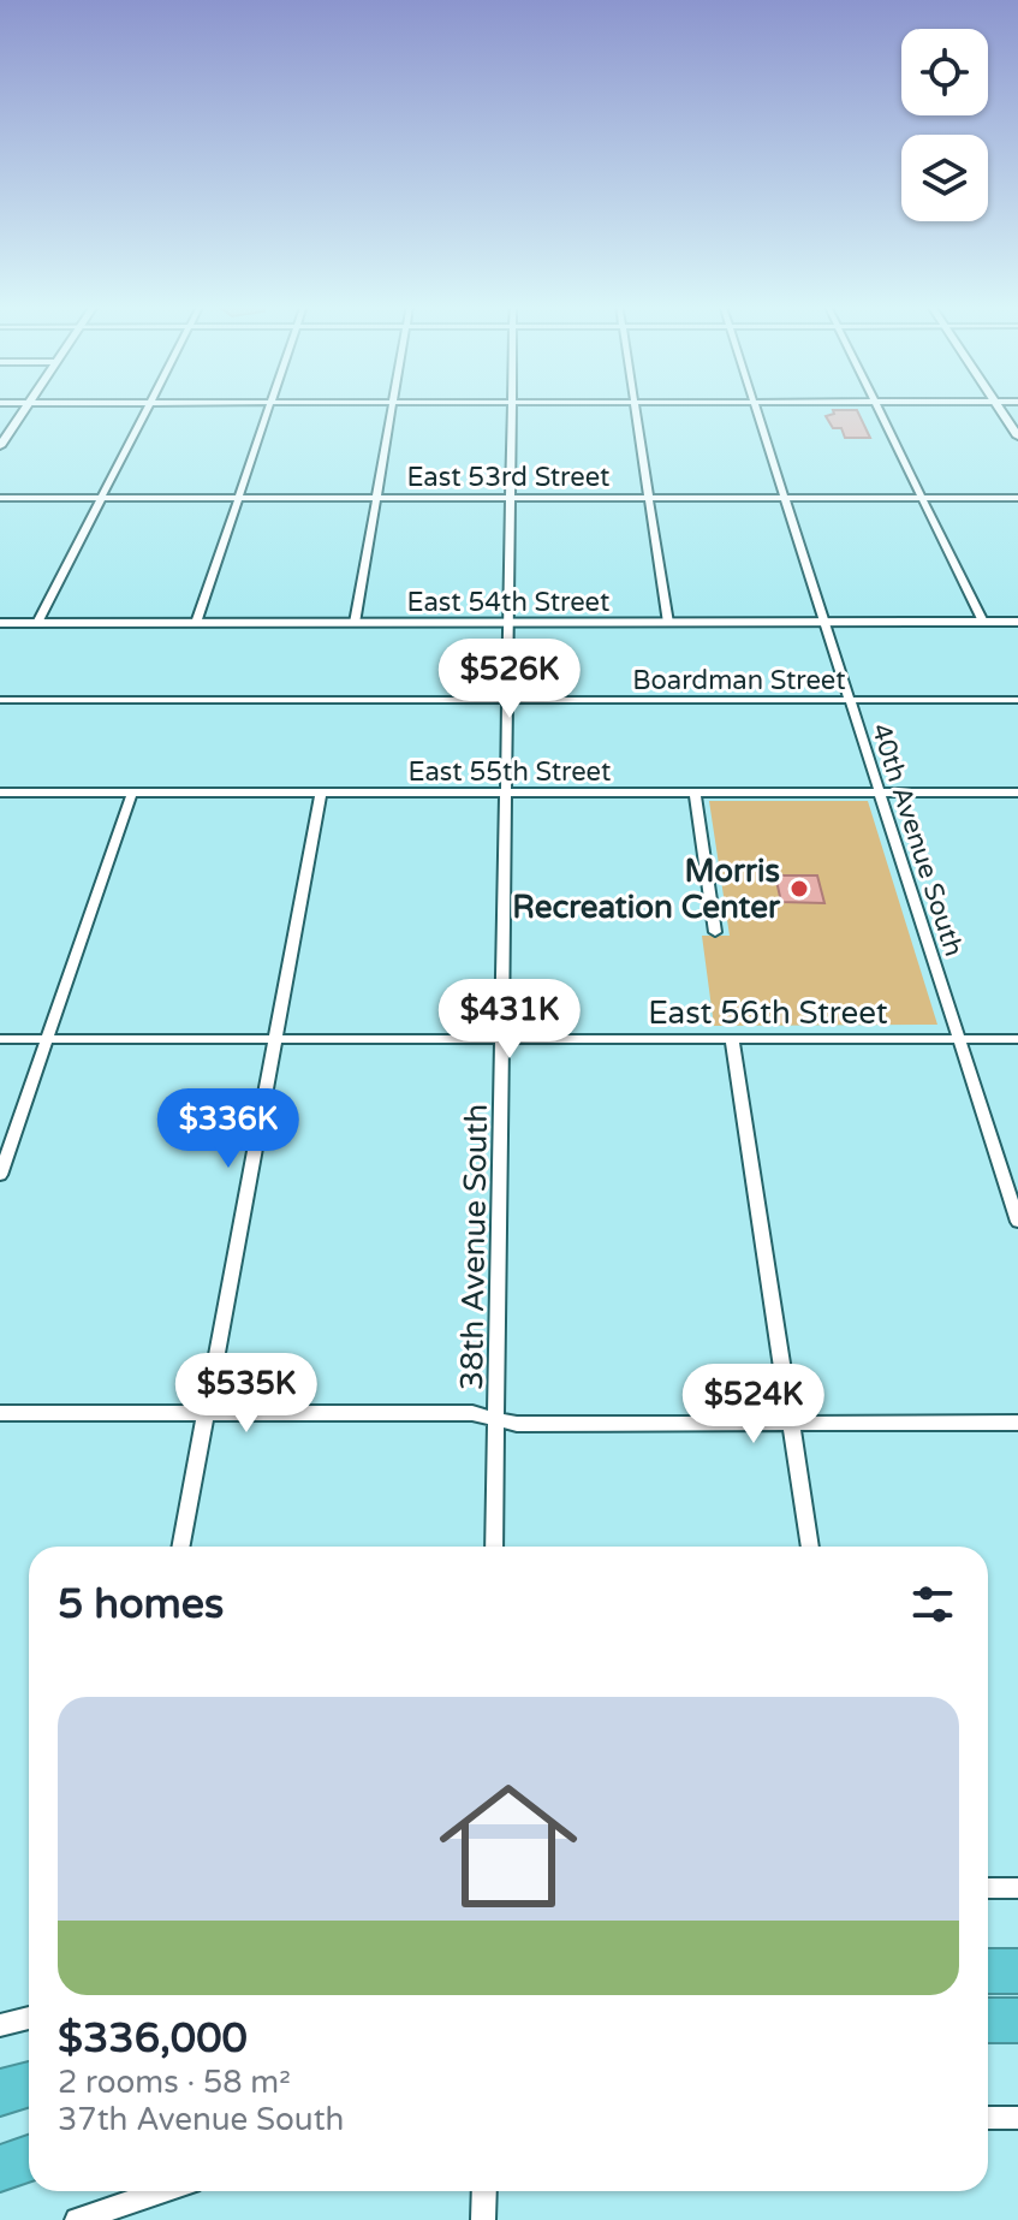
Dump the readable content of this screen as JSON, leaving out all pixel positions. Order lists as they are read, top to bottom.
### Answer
{
  "streets": {
    "street": [
      "East 53rd Street",
      "East 54th Street",
      "Boardman Street",
      "East 55th Street",
      "40th Avenue South",
      "East 56th Street",
      "38th Avenue South"
    ]
  },
  "crossings": [
    ["East 53rd Street", "40th Avenue South"],
    ["East 53rd Street", "38th Avenue South"],
    ["East 54th Street", "40th Avenue South"],
    ["East 54th Street", "38th Avenue South"],
    ["Boardman Street", "40th Avenue South"],
    ["Boardman Street", "38th Avenue South"],
    ["East 55th Street", "40th Avenue South"],
    ["East 55th Street", "38th Avenue South"],
    ["40th Avenue South", "East 56th Street"],
    ["East 56th Street", "38th Avenue South"]
  ],
  "places": ["Morris Recreation Center"],
  "page": {
    "price": [
      "$526K",
      "$431K",
      "$336K",
      "$535K",
      "$524K"
    ],
    "heading": "5 homes",
    "list": [
      {
        "name": "$336,000",
        "note": "2 rooms · 58 m² · 37th Avenue South"
      }
    ]
  }
}
